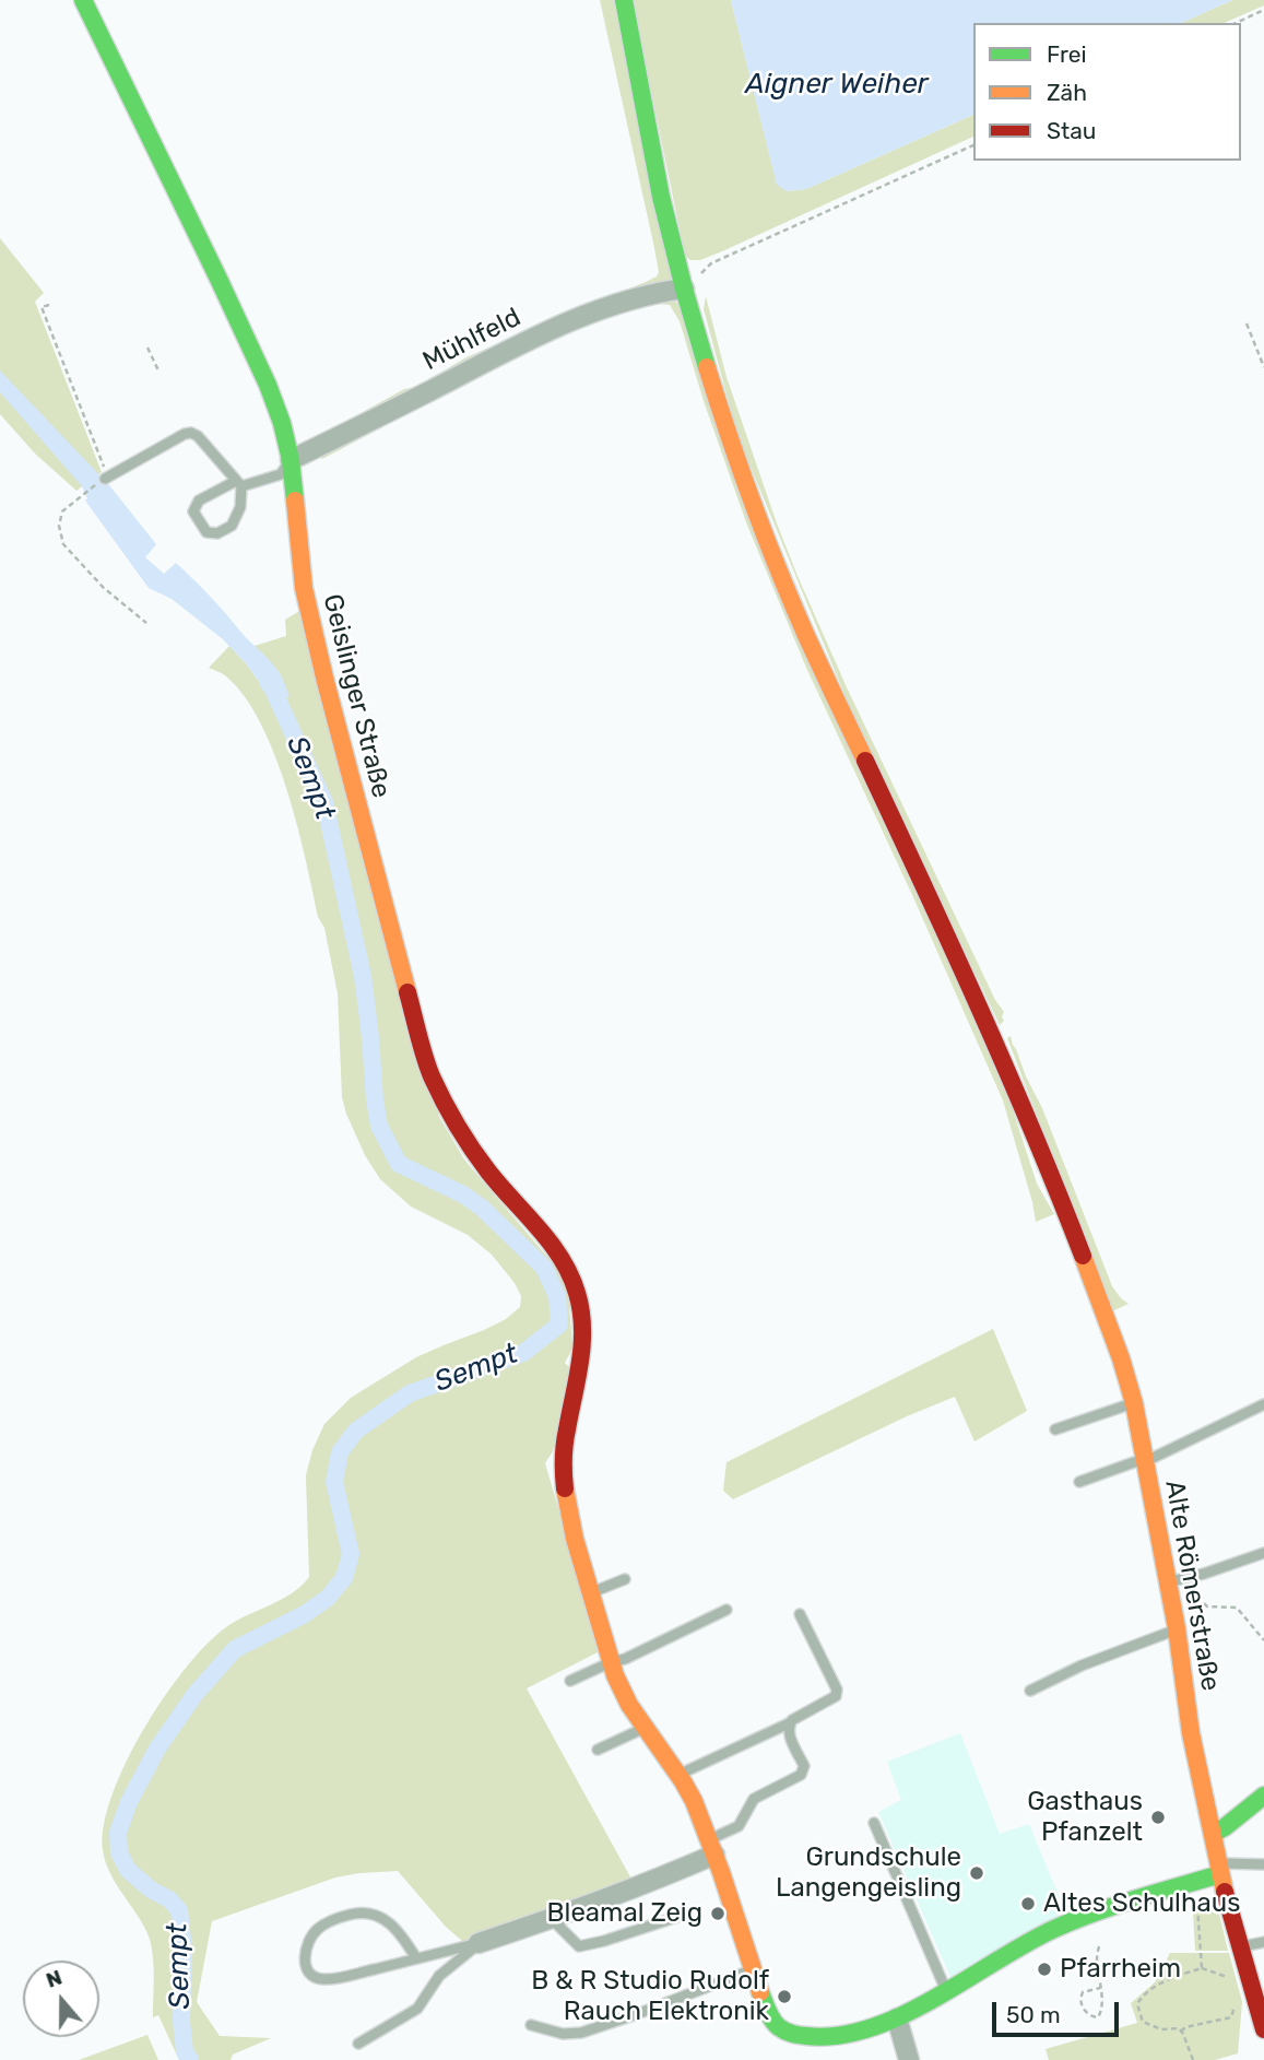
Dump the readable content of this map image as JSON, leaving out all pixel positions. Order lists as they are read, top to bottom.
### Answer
{
  "streets": {
    "street": ["Mühlfeld", "Geislinger Straße", "Alte Römerstraße"]
  },
  "crossings": [
    ["Mühlfeld", "Geislinger Straße"],
    ["Mühlfeld", "Alte Römerstraße"],
    ["Geislinger Straße", "Alte Römerstraße"]
  ],
  "water": ["Aigner Weiher", "Sempt"],
  "places": [
    "Gasthaus Pfanzelt",
    "Grundschule Langengeisling",
    "Altes Schulhaus",
    "Bleamal Zeig",
    "Pfarrheim",
    "B & R Studio Rudolf Rauch Elektronik"
  ],
  "legend": ["Frei", "Zäh", "Stau"],
  "scale_bar": "50 m",
  "north": "top"
}
